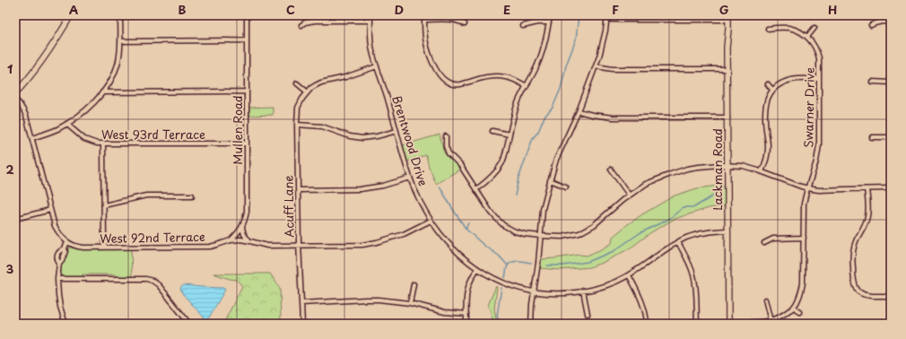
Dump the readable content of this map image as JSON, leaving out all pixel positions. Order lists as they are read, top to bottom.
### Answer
{
  "streets": {
    "main road": ["Lackman Road"],
    "street": [
      "Swarner Drive",
      "Mullen Road",
      "West 93rd Terrace",
      "Brentwood Drive",
      "Acuff Lane",
      "West 92nd Terrace"
    ]
  },
  "crossings": [
    ["Mullen Road", "West 93rd Terrace"],
    ["Mullen Road", "West 92nd Terrace"],
    ["Brentwood Drive", "Lackman Road"],
    ["Brentwood Drive", "Acuff Lane"],
    ["Brentwood Drive", "West 92nd Terrace"],
    ["Acuff Lane", "West 92nd Terrace"]
  ],
  "grid": {
    "columns": [
      "A",
      "B",
      "C",
      "D",
      "E",
      "F",
      "G",
      "H"
    ],
    "rows": ["1", "2", "3"]
  }
}
